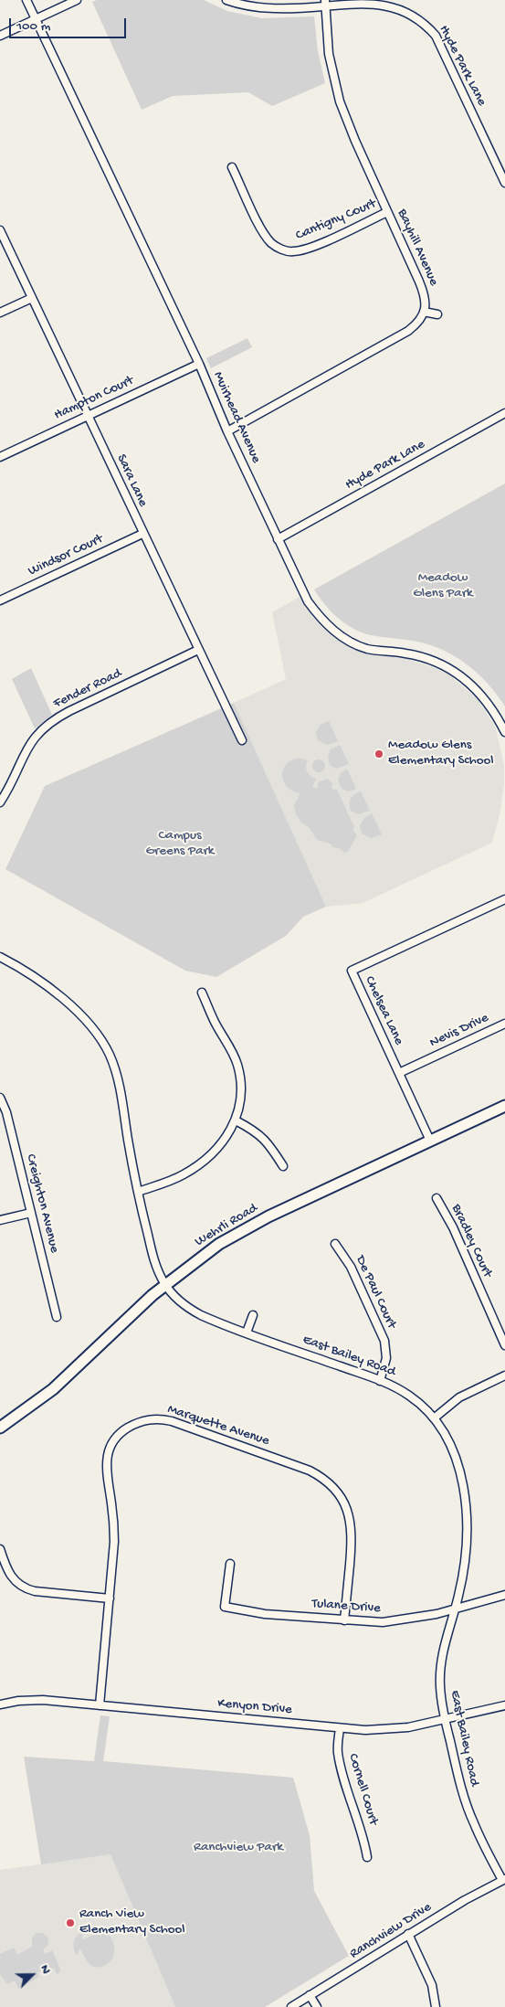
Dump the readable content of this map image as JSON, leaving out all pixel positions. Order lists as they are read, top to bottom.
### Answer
{
  "streets": {
    "street": [
      "Hyde Park Lane",
      "Cantigny Court",
      "Bayhill Avenue",
      "Hampton Court",
      "Muirhead Avenue",
      "Sara Lane",
      "Windsor Court",
      "Fender Road",
      "Chelsea Lane",
      "Nevis Drive",
      "Creighton Avenue",
      "Wehrli Road",
      "Bradley Court",
      "De Paul Court",
      "East Bailey Road",
      "Marquette Avenue",
      "Tulane Drive",
      "Kenyon Drive",
      "Cornell Court",
      "Ranchview Drive"
    ]
  },
  "crossings": [
    ["Hyde Park Lane", "Bayhill Avenue"],
    ["Hyde Park Lane", "Muirhead Avenue"],
    ["Cantigny Court", "Bayhill Avenue"],
    ["Hampton Court", "Muirhead Avenue"],
    ["Hampton Court", "Sara Lane"],
    ["Sara Lane", "Windsor Court"],
    ["Sara Lane", "Fender Road"],
    ["Chelsea Lane", "Nevis Drive"],
    ["Chelsea Lane", "Wehrli Road"],
    ["Wehrli Road", "East Bailey Road"],
    ["De Paul Court", "East Bailey Road"],
    ["East Bailey Road", "Tulane Drive"],
    ["East Bailey Road", "Kenyon Drive"],
    ["East Bailey Road", "Ranchview Drive"],
    ["Marquette Avenue", "Tulane Drive"],
    ["Marquette Avenue", "Kenyon Drive"],
    ["Kenyon Drive", "Cornell Court"]
  ],
  "parks": ["Meadow Glens Park", "Campus Greens Park", "Ranchview Park"],
  "places": ["Meadow Glens Elementary School", "Ranch View Elementary School"],
  "scale_bar": "100 m",
  "north": "top right"
}
